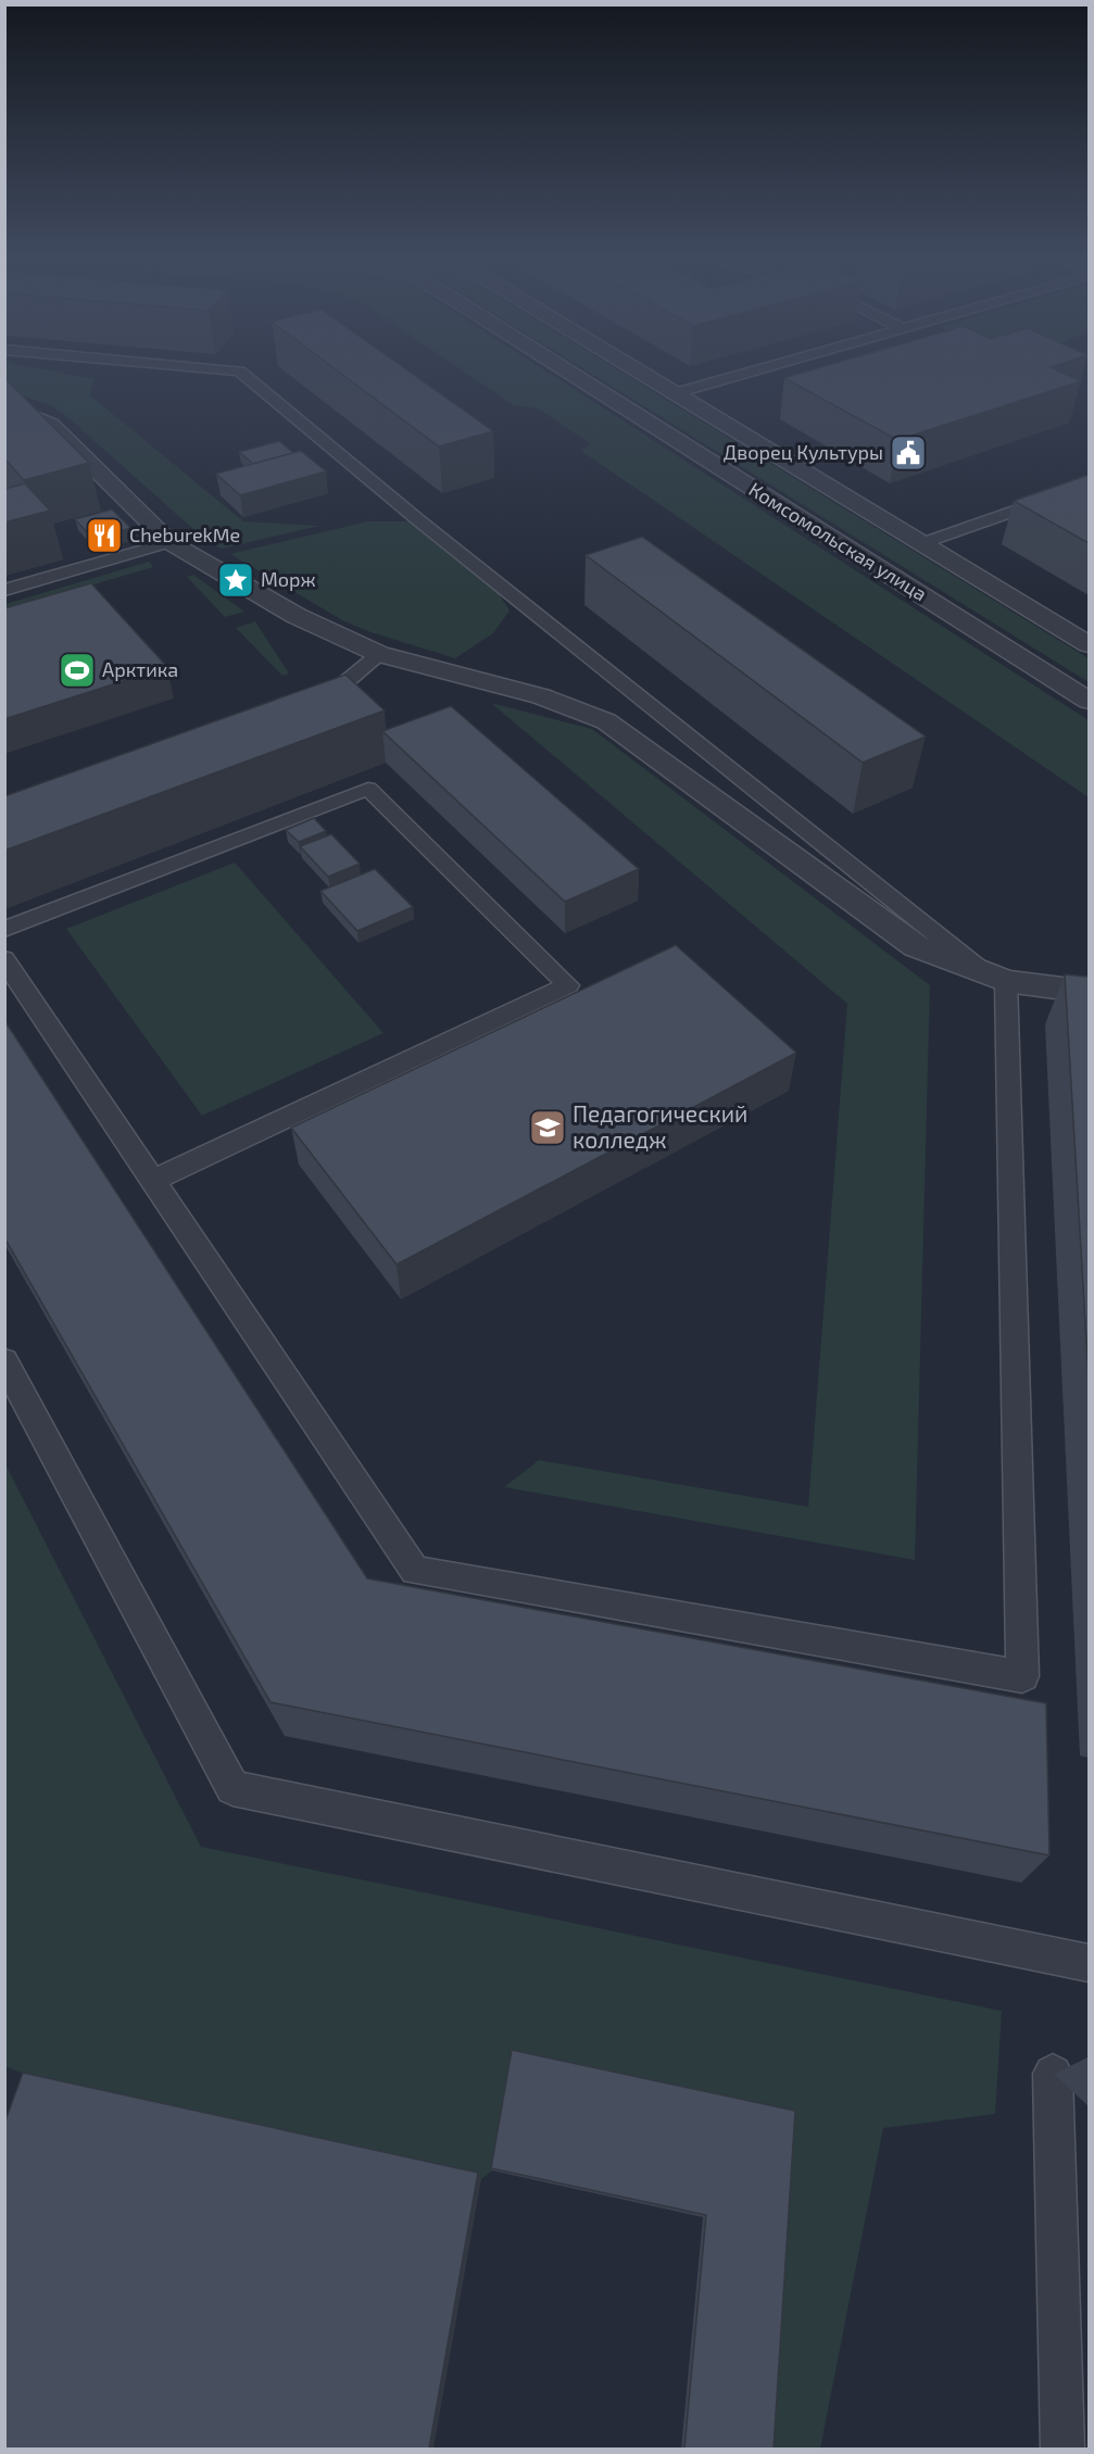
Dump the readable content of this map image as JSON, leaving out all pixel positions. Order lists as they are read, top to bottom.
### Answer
{
  "streets": {
    "street": ["Комсомольская улица"]
  },
  "places": {
    "public building": ["Дворец Культуры"],
    "restaurant": ["CheburekMe"],
    "place": ["Морж"],
    "sports": ["Арктика"],
    "school or university": ["Педагогический колледж"]
  }
}
